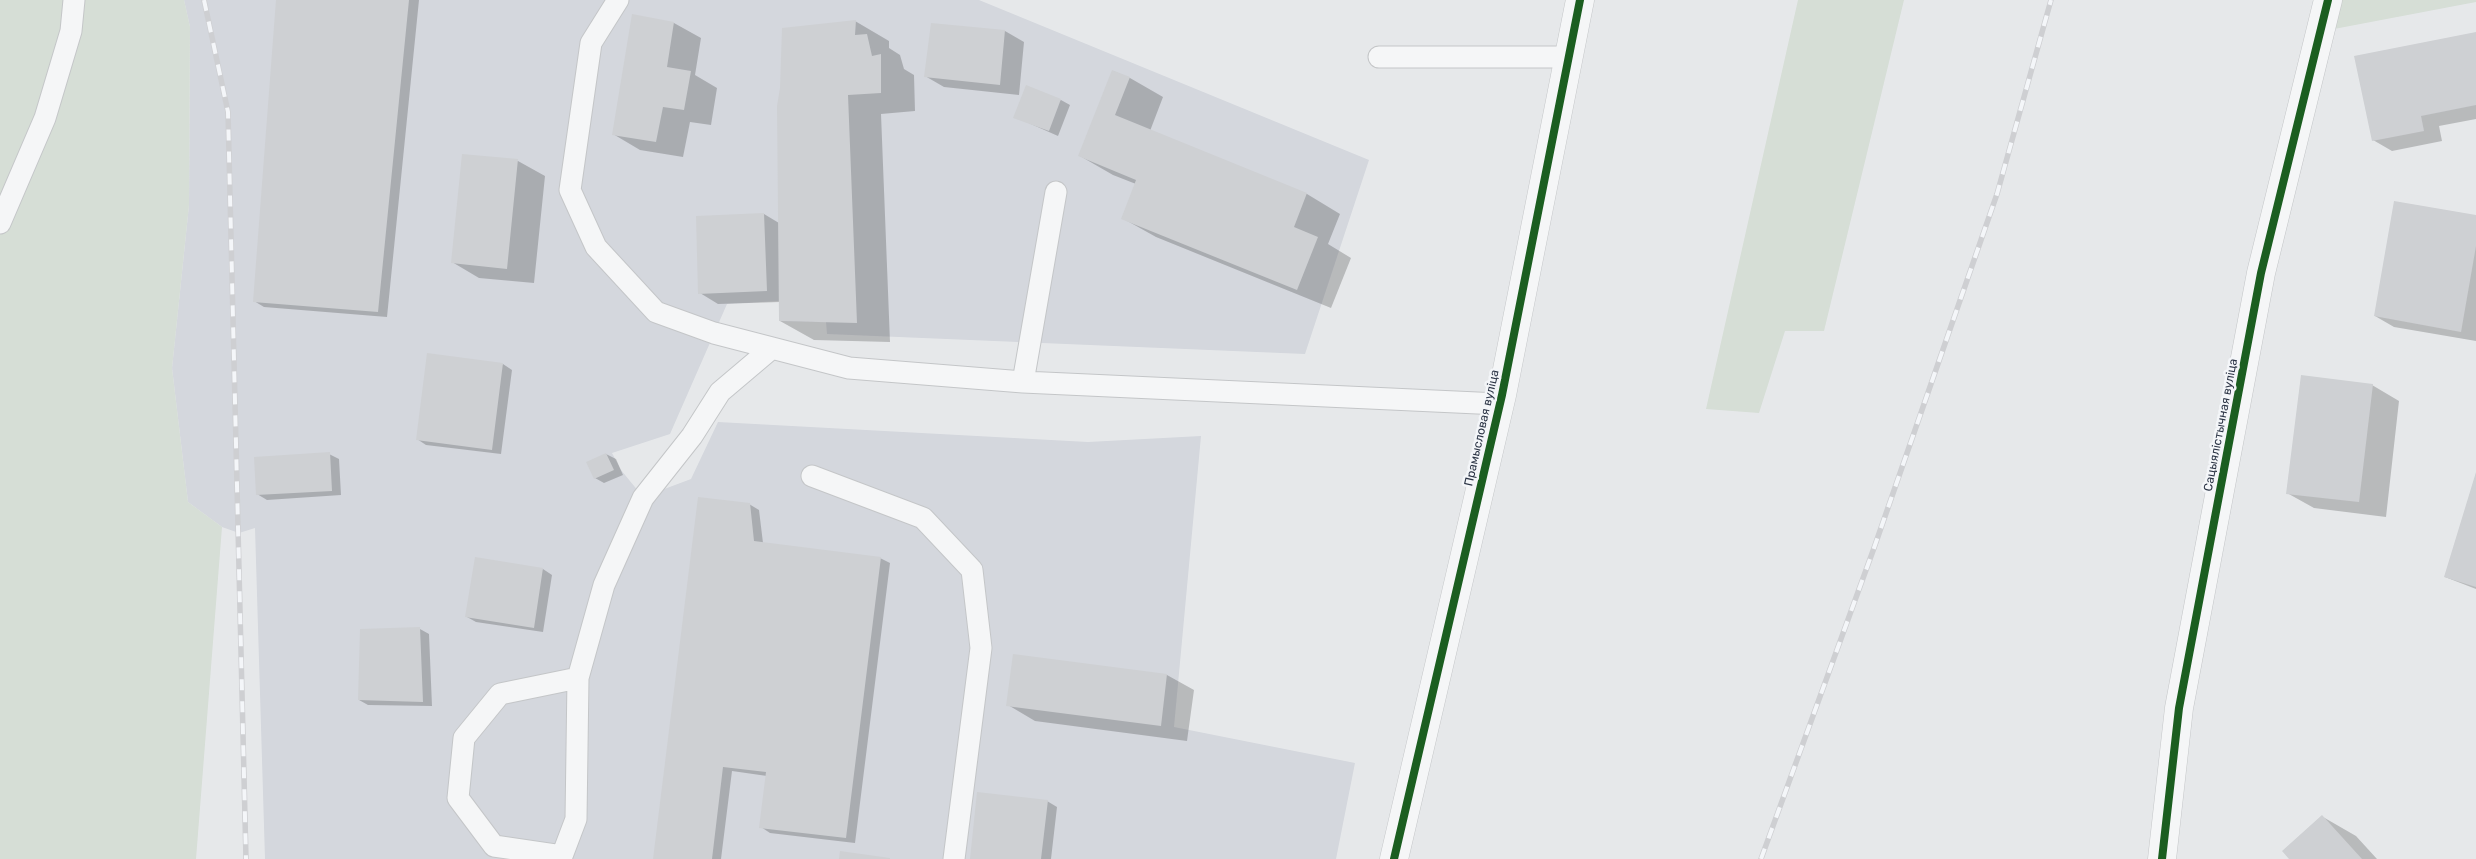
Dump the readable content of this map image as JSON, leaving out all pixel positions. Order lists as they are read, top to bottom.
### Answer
{
  "streets": {
    "street": ["Сацыялістычная вуліца", "Прамысловая вуліца"]
  }
}
